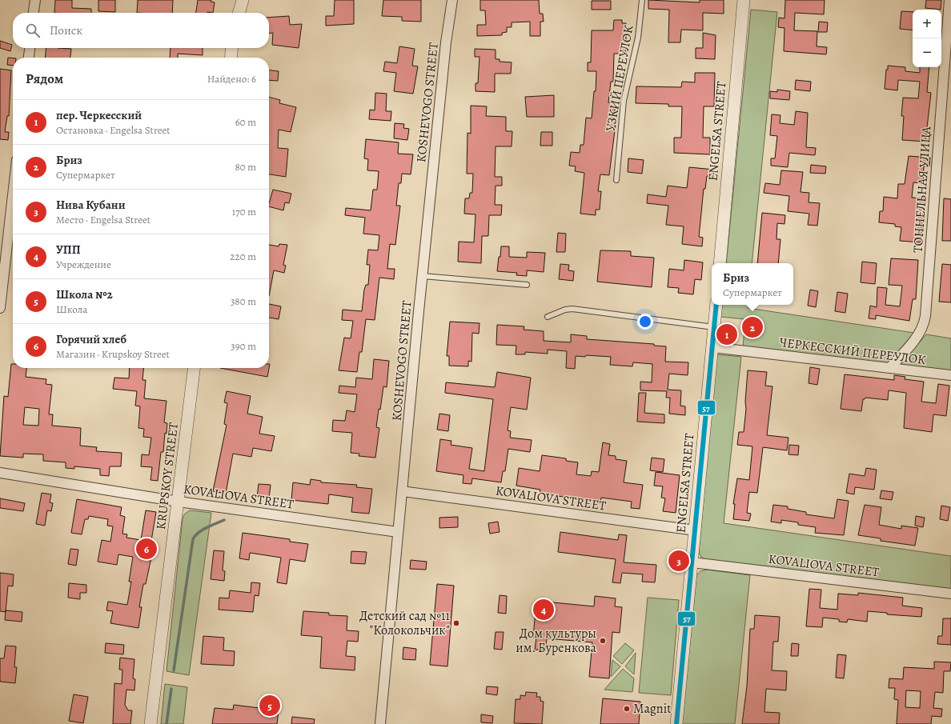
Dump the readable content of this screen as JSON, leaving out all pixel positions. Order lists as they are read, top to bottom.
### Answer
{
  "streets": {
    "street": [
      "KOSHEVOGO STREET",
      "ENGELSA STREET",
      "ТОННЕЛЬНАЯ УЛИЦА",
      "ЧЕРКЕССКИЙ ПЕРЕУЛОК",
      "KRUPSKOY STREET",
      "KOVALIOVA STREET"
    ],
    "lane": ["УЗКИЙ ПЕРЕУЛОК"]
  },
  "crossings": [
    ["KOSHEVOGO STREET", "KOVALIOVA STREET"],
    ["ENGELSA STREET", "ЧЕРКЕССКИЙ ПЕРЕУЛОК"],
    ["ENGELSA STREET", "KOVALIOVA STREET"],
    ["ТОННЕЛЬНАЯ УЛИЦА", "ЧЕРКЕССКИЙ ПЕРЕУЛОК"],
    ["KRUPSKOY STREET", "KOVALIOVA STREET"]
  ],
  "places": ["Детский сад №11 \"Колокольчик\"", "Дом культуры им. Буренкова", "Magnit"],
  "lines": ["transit line 57"],
  "page": {
    "map_buttons": ["+", "−"],
    "search": "Поиск",
    "heading": ["Рядом", "Найдено: 6"],
    "list": [
      {
        "mark": "1",
        "name": "пер. Черкесский",
        "note": "Остановка · Engelsa Street",
        "value": "60 m"
      },
      {
        "mark": "2",
        "name": "Бриз",
        "note": "Супермаркет",
        "value": "80 m"
      },
      {
        "mark": "3",
        "name": "Нива Кубани",
        "note": "Место · Engelsa Street",
        "value": "170 m"
      },
      {
        "mark": "4",
        "name": "УПП",
        "note": "Учреждение",
        "value": "220 m"
      },
      {
        "mark": "5",
        "name": "Школа №2",
        "note": "Школа",
        "value": "380 m"
      },
      {
        "mark": "6",
        "name": "Горячий хлеб",
        "note": "Магазин · Krupskoy Street",
        "value": "390 m"
      }
    ],
    "popup": ["Бриз", "Супермаркет"],
    "pins": [
      "2",
      "1",
      "6",
      "3",
      "4",
      "5"
    ]
  }
}
